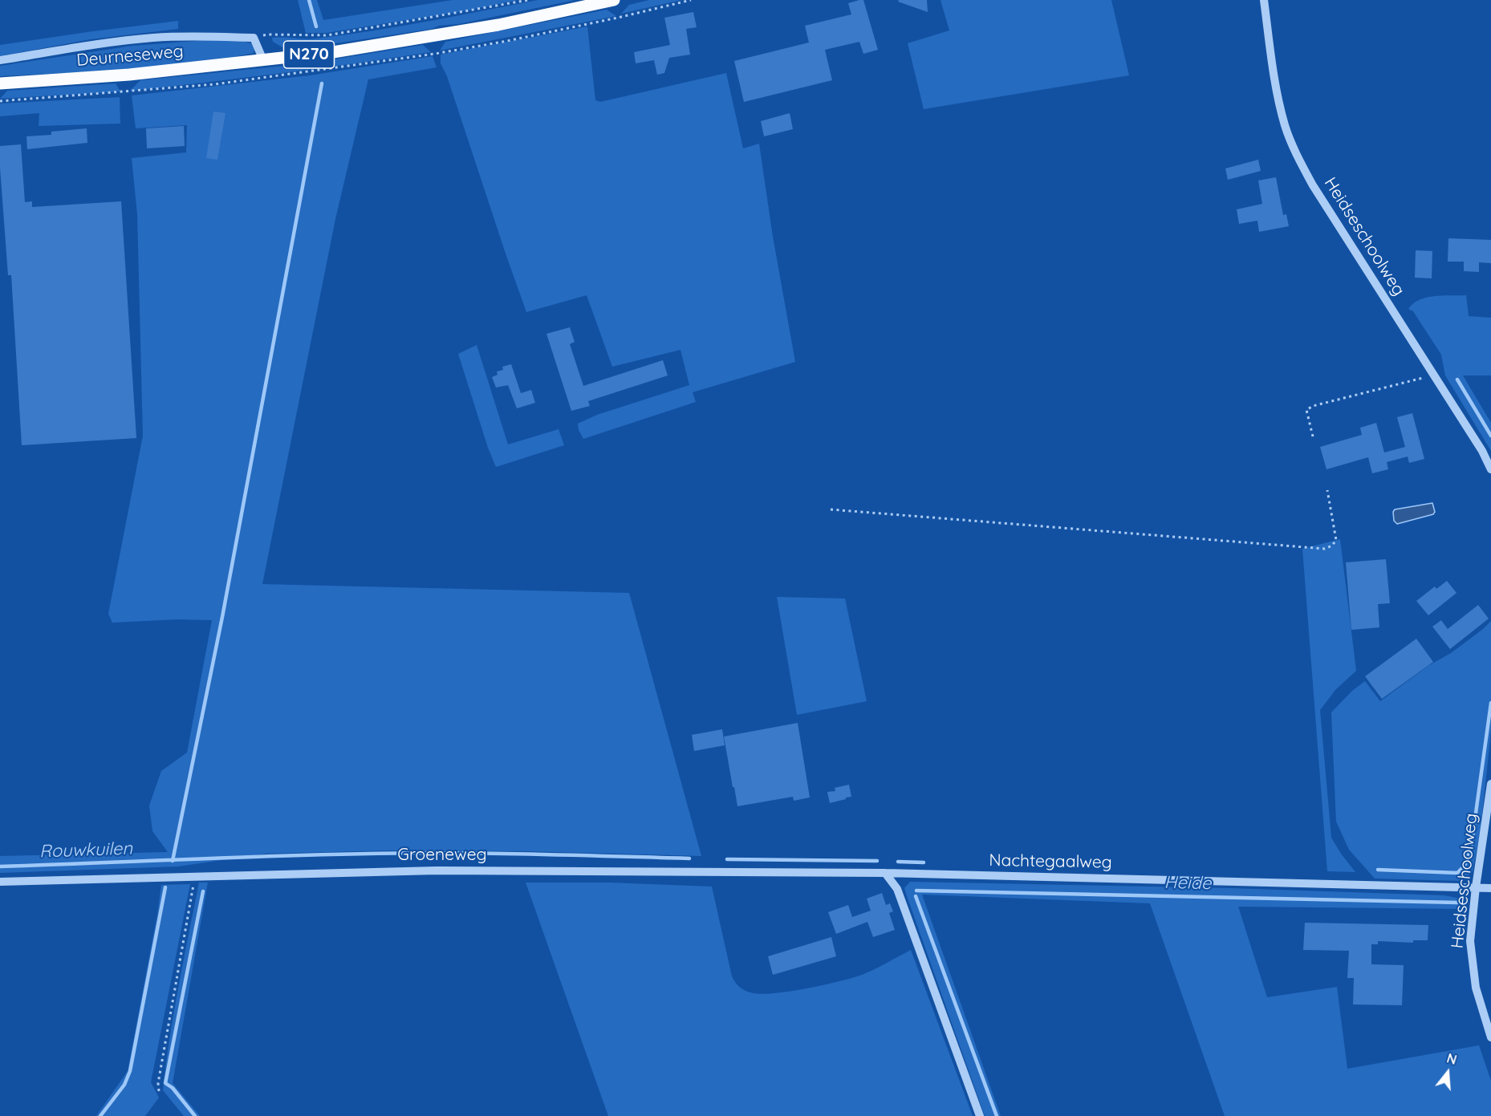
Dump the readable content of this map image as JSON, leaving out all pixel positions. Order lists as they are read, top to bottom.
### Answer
{
  "streets": {
    "main road": ["N270", "Deurneseweg"],
    "street": ["Heidseschoolweg", "Groeneweg", "Nachtegaalweg"]
  },
  "crossings": [
    ["Heidseschoolweg", "Nachtegaalweg"],
    ["Groeneweg", "Nachtegaalweg"]
  ],
  "water": ["Rouwkuilen", "Heide"],
  "north": "top"
}
